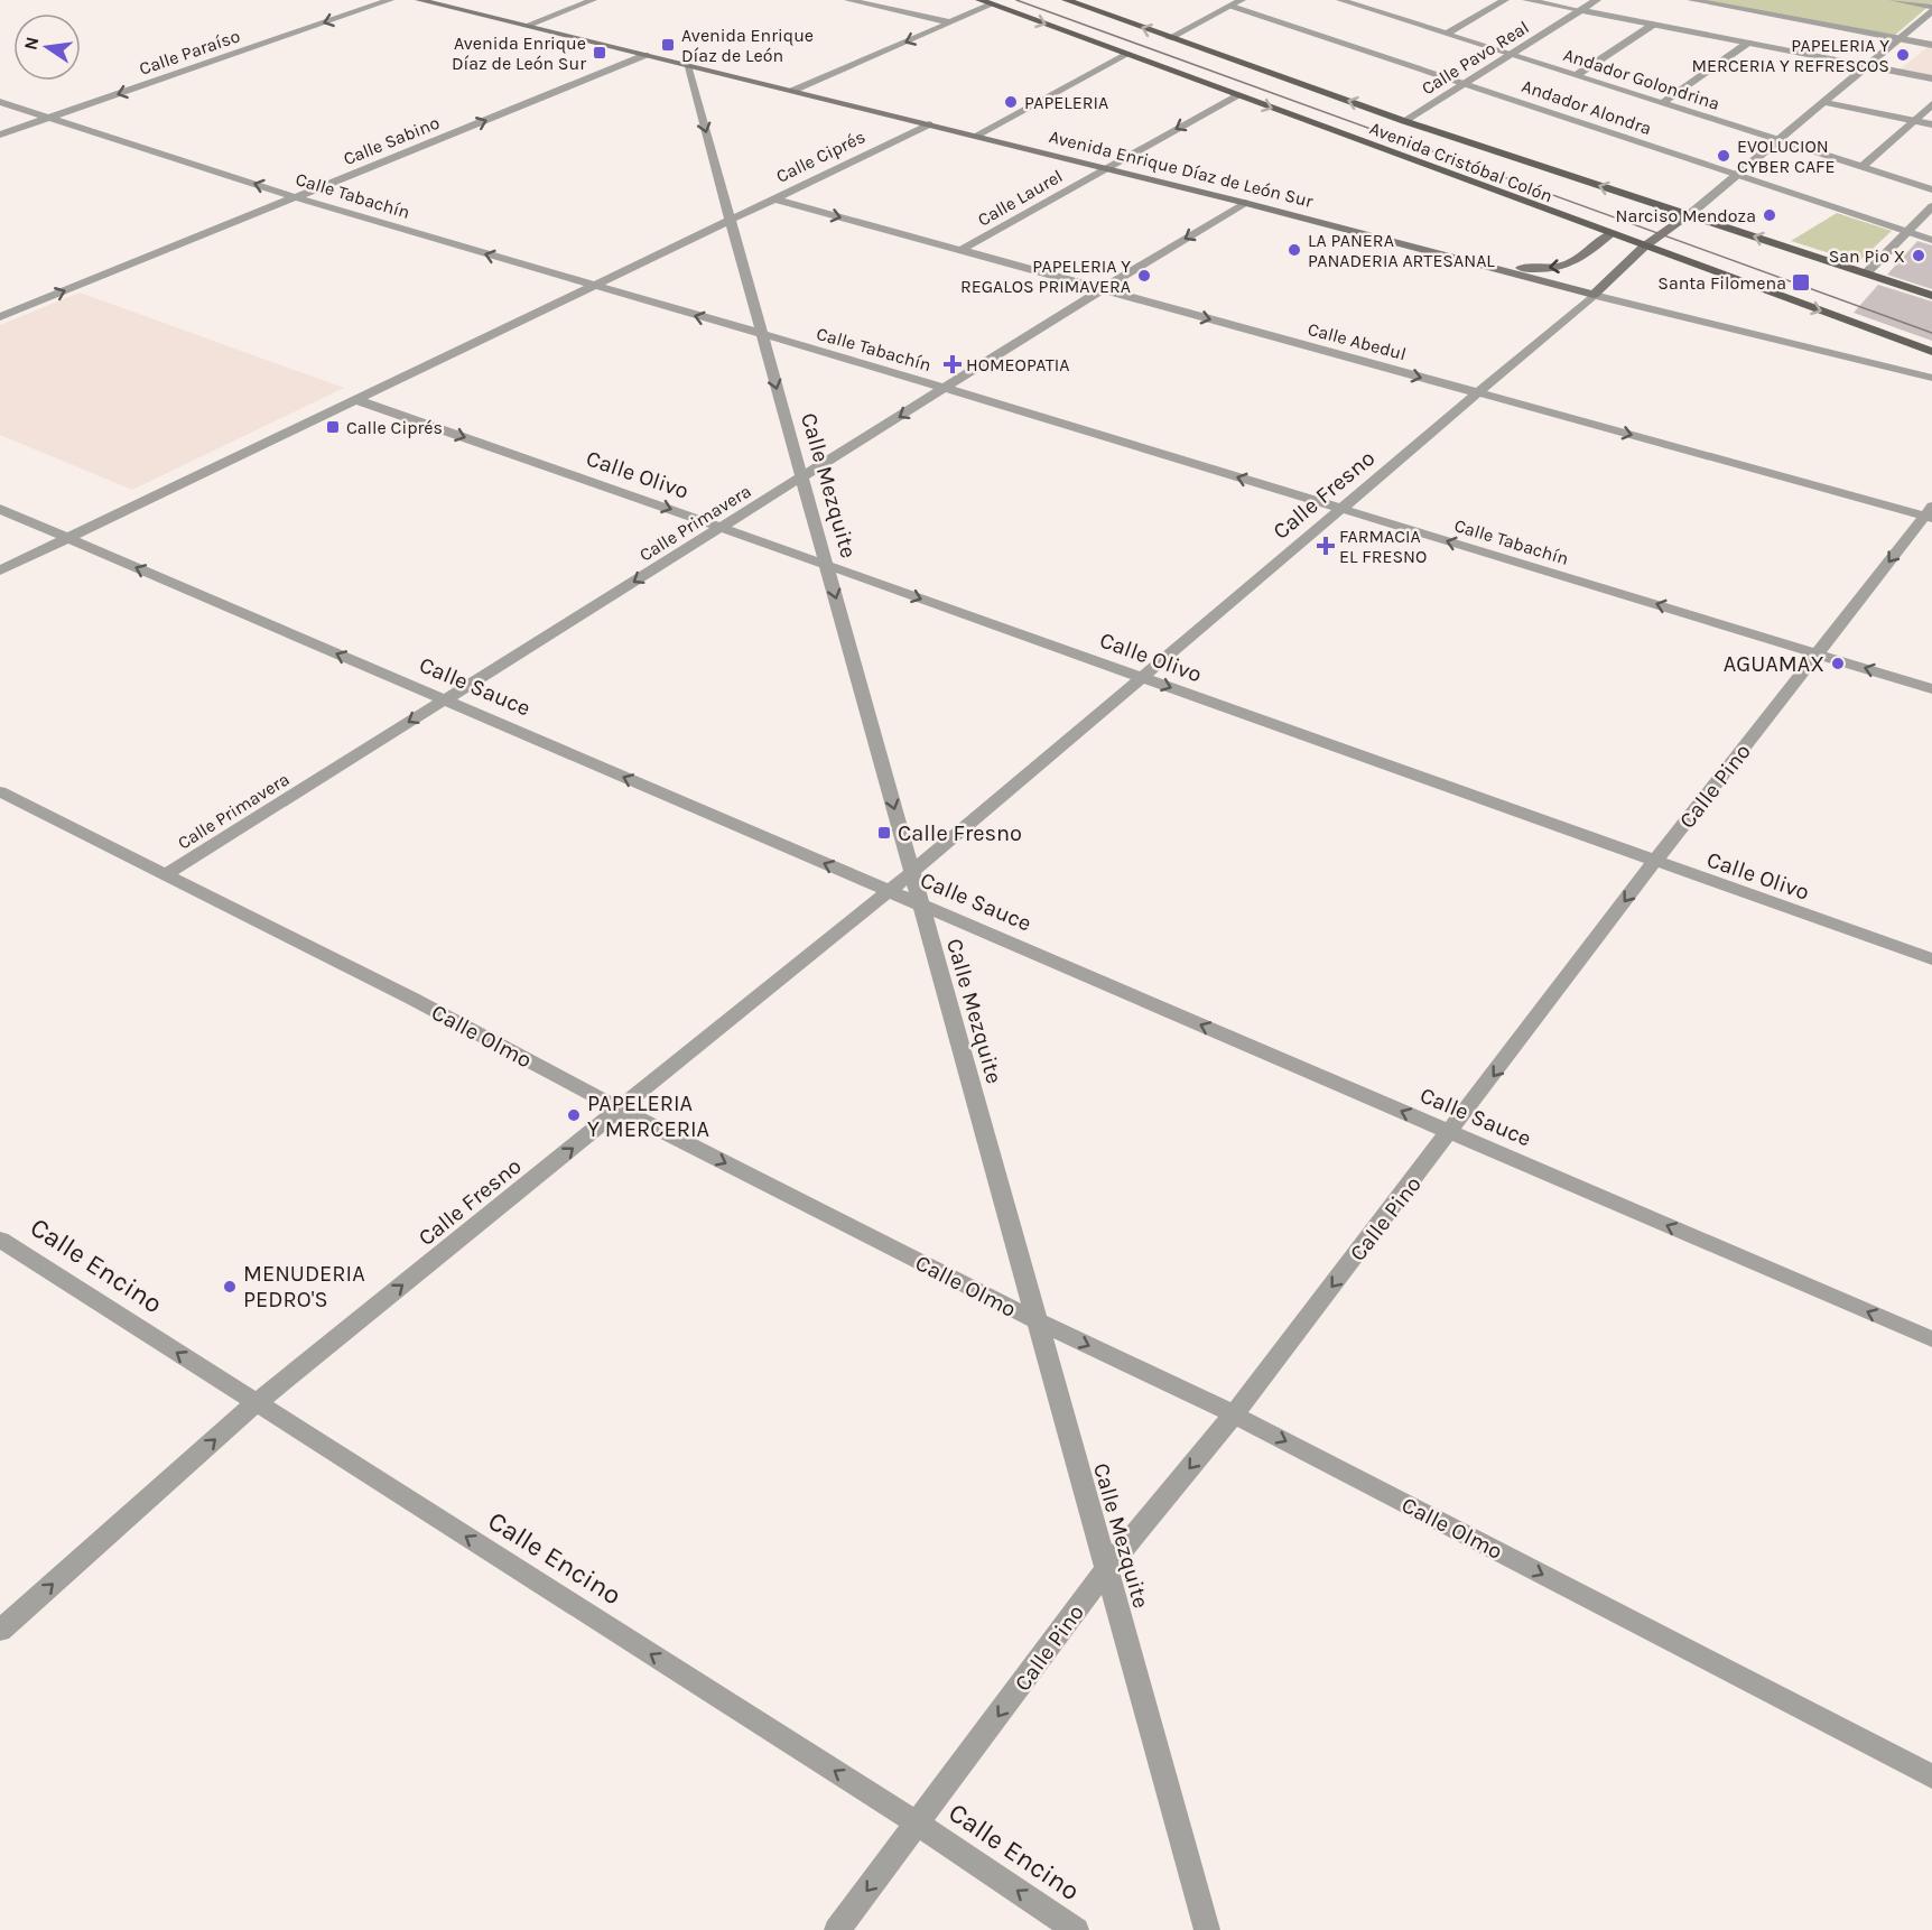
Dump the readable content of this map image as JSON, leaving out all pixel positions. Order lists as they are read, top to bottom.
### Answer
{
  "streets": {
    "main road": ["Avenida Cristóbal Colón", "Avenida Enrique Díaz de León Sur", "Calle Fresno"],
    "street": [
      "Calle Paraíso",
      "Calle Pavo Real",
      "Andador Golondrina",
      "Andador Alondra",
      "Calle Sabino",
      "Calle Ciprés",
      "Calle Tabachín",
      "Calle Laurel",
      "Calle Abedul",
      "Calle Olivo",
      "Calle Mezquite",
      "Calle Primavera",
      "Calle Sauce",
      "Calle Pino",
      "Calle Olmo",
      "Calle Encino"
    ]
  },
  "crossings": [
    ["Calle Paraíso", "Calle Tabachín"],
    ["Calle Pavo Real", "Andador Golondrina"],
    ["Calle Pavo Real", "Andador Alondra"],
    ["Calle Pavo Real", "Avenida Cristóbal Colón"],
    ["Andador Golondrina", "Calle Fresno"],
    ["Andador Alondra", "Calle Fresno"],
    ["Calle Sabino", "Avenida Enrique Díaz de León Sur"],
    ["Calle Sabino", "Calle Tabachín"],
    ["Calle Ciprés", "Avenida Enrique Díaz de León Sur"],
    ["Calle Ciprés", "Calle Tabachín"],
    ["Calle Ciprés", "Calle Abedul"],
    ["Calle Ciprés", "Calle Olivo"],
    ["Calle Ciprés", "Calle Mezquite"],
    ["Calle Ciprés", "Calle Sauce"],
    ["Avenida Cristóbal Colón", "Calle Laurel"],
    ["Avenida Cristóbal Colón", "Calle Fresno"],
    ["Avenida Enrique Díaz de León Sur", "Calle Laurel"],
    ["Avenida Enrique Díaz de León Sur", "Calle Mezquite"],
    ["Avenida Enrique Díaz de León Sur", "Calle Fresno"],
    ["Avenida Enrique Díaz de León Sur", "Calle Primavera"],
    ["Calle Tabachín", "Calle Mezquite"],
    ["Calle Tabachín", "Calle Fresno"],
    ["Calle Tabachín", "Calle Primavera"],
    ["Calle Tabachín", "Calle Pino"],
    ["Calle Laurel", "Calle Abedul"],
    ["Calle Abedul", "Calle Fresno"],
    ["Calle Abedul", "Calle Primavera"],
    ["Calle Abedul", "Calle Pino"],
    ["Calle Olivo", "Calle Mezquite"],
    ["Calle Olivo", "Calle Fresno"],
    ["Calle Olivo", "Calle Primavera"],
    ["Calle Olivo", "Calle Pino"],
    ["Calle Mezquite", "Calle Fresno"],
    ["Calle Mezquite", "Calle Primavera"],
    ["Calle Mezquite", "Calle Sauce"],
    ["Calle Mezquite", "Calle Pino"],
    ["Calle Mezquite", "Calle Olmo"],
    ["Calle Fresno", "Calle Sauce"],
    ["Calle Fresno", "Calle Olmo"],
    ["Calle Fresno", "Calle Encino"],
    ["Calle Primavera", "Calle Sauce"],
    ["Calle Primavera", "Calle Olmo"],
    ["Calle Sauce", "Calle Pino"],
    ["Calle Pino", "Calle Olmo"],
    ["Calle Pino", "Calle Encino"]
  ],
  "one_way": [
    "Calle Paraíso",
    "Calle Sabino",
    "Calle Tabachín",
    "Calle Abedul",
    "Calle Olivo",
    "Calle Primavera",
    "Calle Sauce",
    "Calle Pino",
    "Calle Olmo",
    "Calle Encino"
  ],
  "places": {
    "transit": [
      "Avenida Enrique Díaz de León",
      "Avenida Enrique Díaz de León Sur",
      "Santa Filomena",
      "Calle Ciprés",
      "Calle Fresno"
    ],
    "other": [
      "PAPELERIA Y MERCERIA Y REFRESCOS",
      "PAPELERIA",
      "EVOLUCION CYBER CAFE",
      "Narciso Mendoza",
      "LA PANERA PANADERIA ARTESANAL",
      "San Pio X",
      "PAPELERIA Y REGALOS PRIMAVERA",
      "AGUAMAX",
      "PAPELERIA Y MERCERIA",
      "MENUDERIA PEDRO'S"
    ],
    "health": ["HOMEOPATIA", "FARMACIA EL FRESNO"]
  },
  "north": "left"
}
